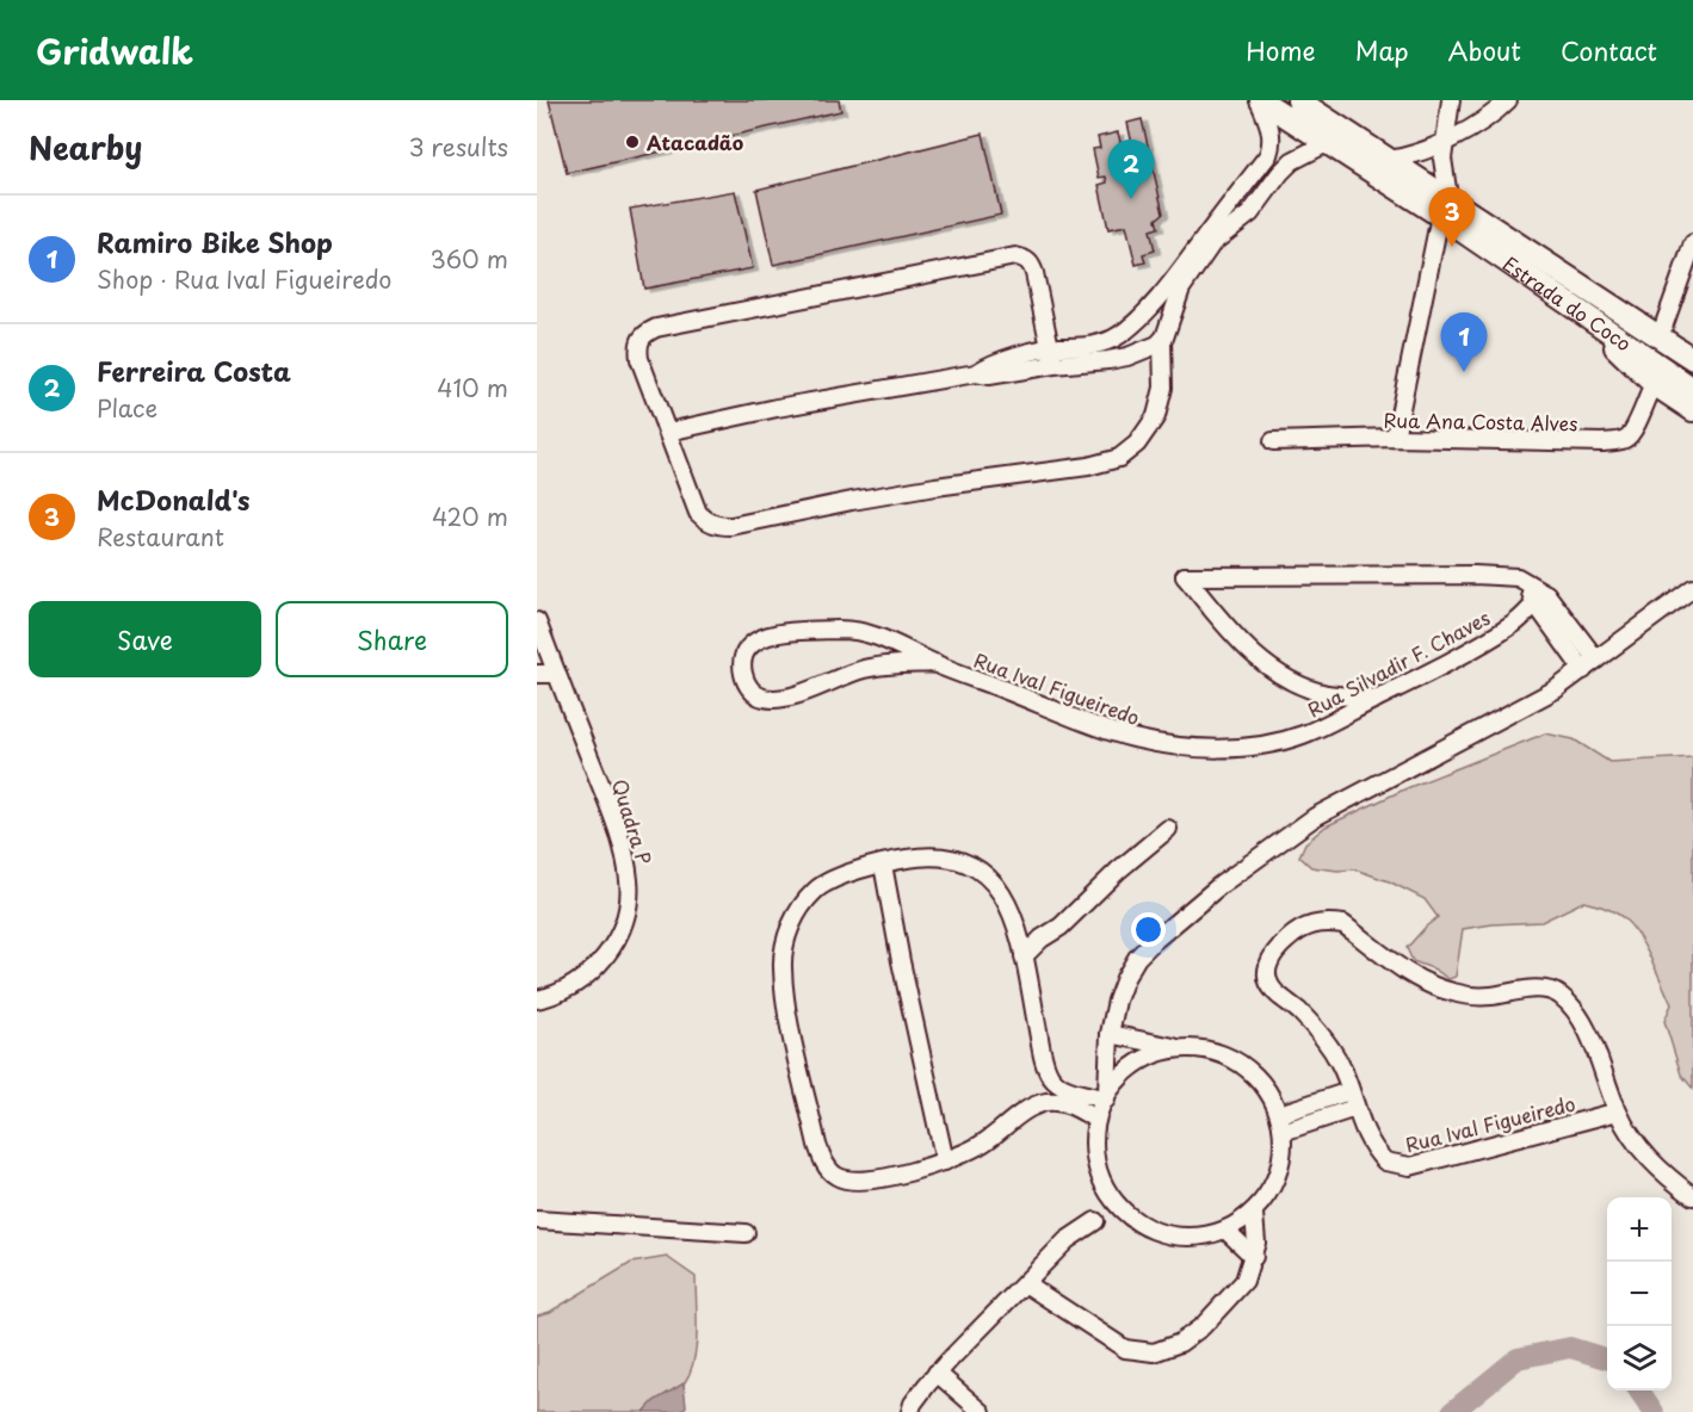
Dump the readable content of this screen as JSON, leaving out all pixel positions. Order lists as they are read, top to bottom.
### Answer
{
  "streets": {
    "highway": ["Estrada do Coco"],
    "street": [
      "Rua Ana Costa Alves",
      "Rua Silvadir F. Chaves",
      "Rua Ival Figueiredo",
      "Quadra P"
    ]
  },
  "crossings": [
    ["Rua Silvadir F. Chaves", "Rua Ival Figueiredo"]
  ],
  "places": ["Atacadão"],
  "page": {
    "header": "Gridwalk",
    "nav": [
      "Home",
      "Map",
      "About",
      "Contact"
    ],
    "heading": ["Nearby", "3 results"],
    "pins": ["2", "3", "1"],
    "list": [
      {
        "mark": "1",
        "name": "Ramiro Bike Shop",
        "note": "Shop · Rua Ival Figueiredo",
        "value": "360 m"
      },
      {
        "mark": "2",
        "name": "Ferreira Costa",
        "note": "Place",
        "value": "410 m"
      },
      {
        "mark": "3",
        "name": "McDonald's",
        "note": "Restaurant",
        "value": "420 m"
      }
    ],
    "buttons": ["Save", "Share"],
    "map_buttons": ["+", "−"]
  }
}
